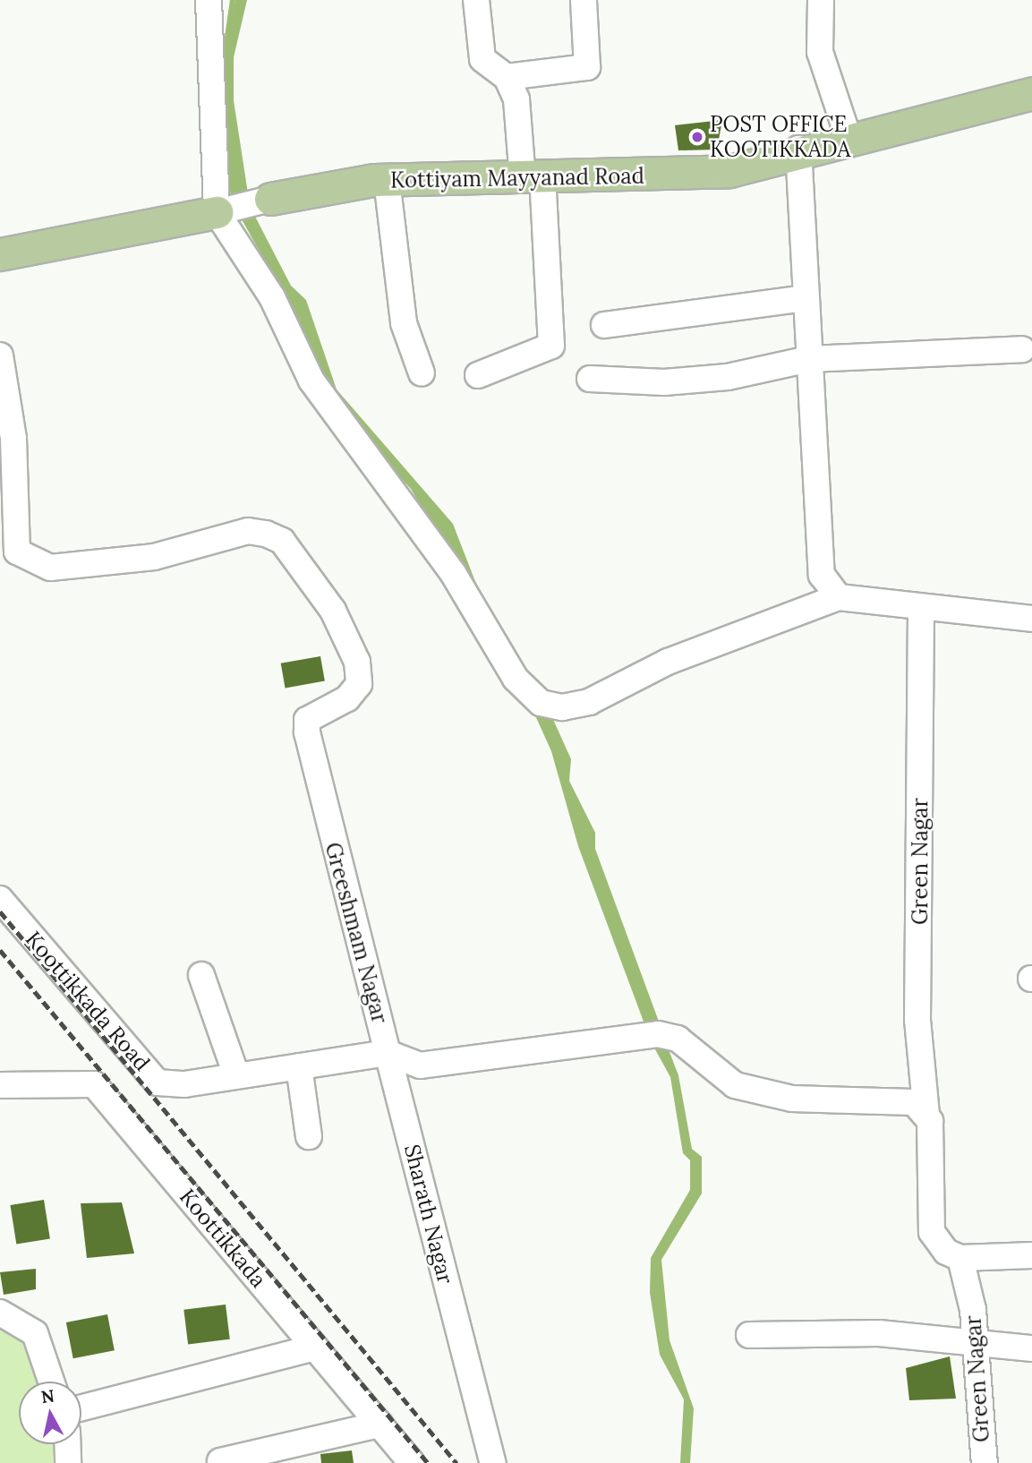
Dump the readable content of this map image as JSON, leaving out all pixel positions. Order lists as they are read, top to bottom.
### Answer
{
  "streets": {
    "main road": ["Kottiyam Mayyanad Road"],
    "street": [
      "Green Nagar",
      "Greeshmam Nagar",
      "Koottikkada Road",
      "Sharath Nagar",
      "Koottikkada"
    ]
  },
  "crossings": [
    ["Green Nagar", "Greeshmam Nagar"],
    ["Greeshmam Nagar", "Sharath Nagar"]
  ],
  "places": ["POST OFFICE KOOTIKKADA"],
  "north": "top"
}
